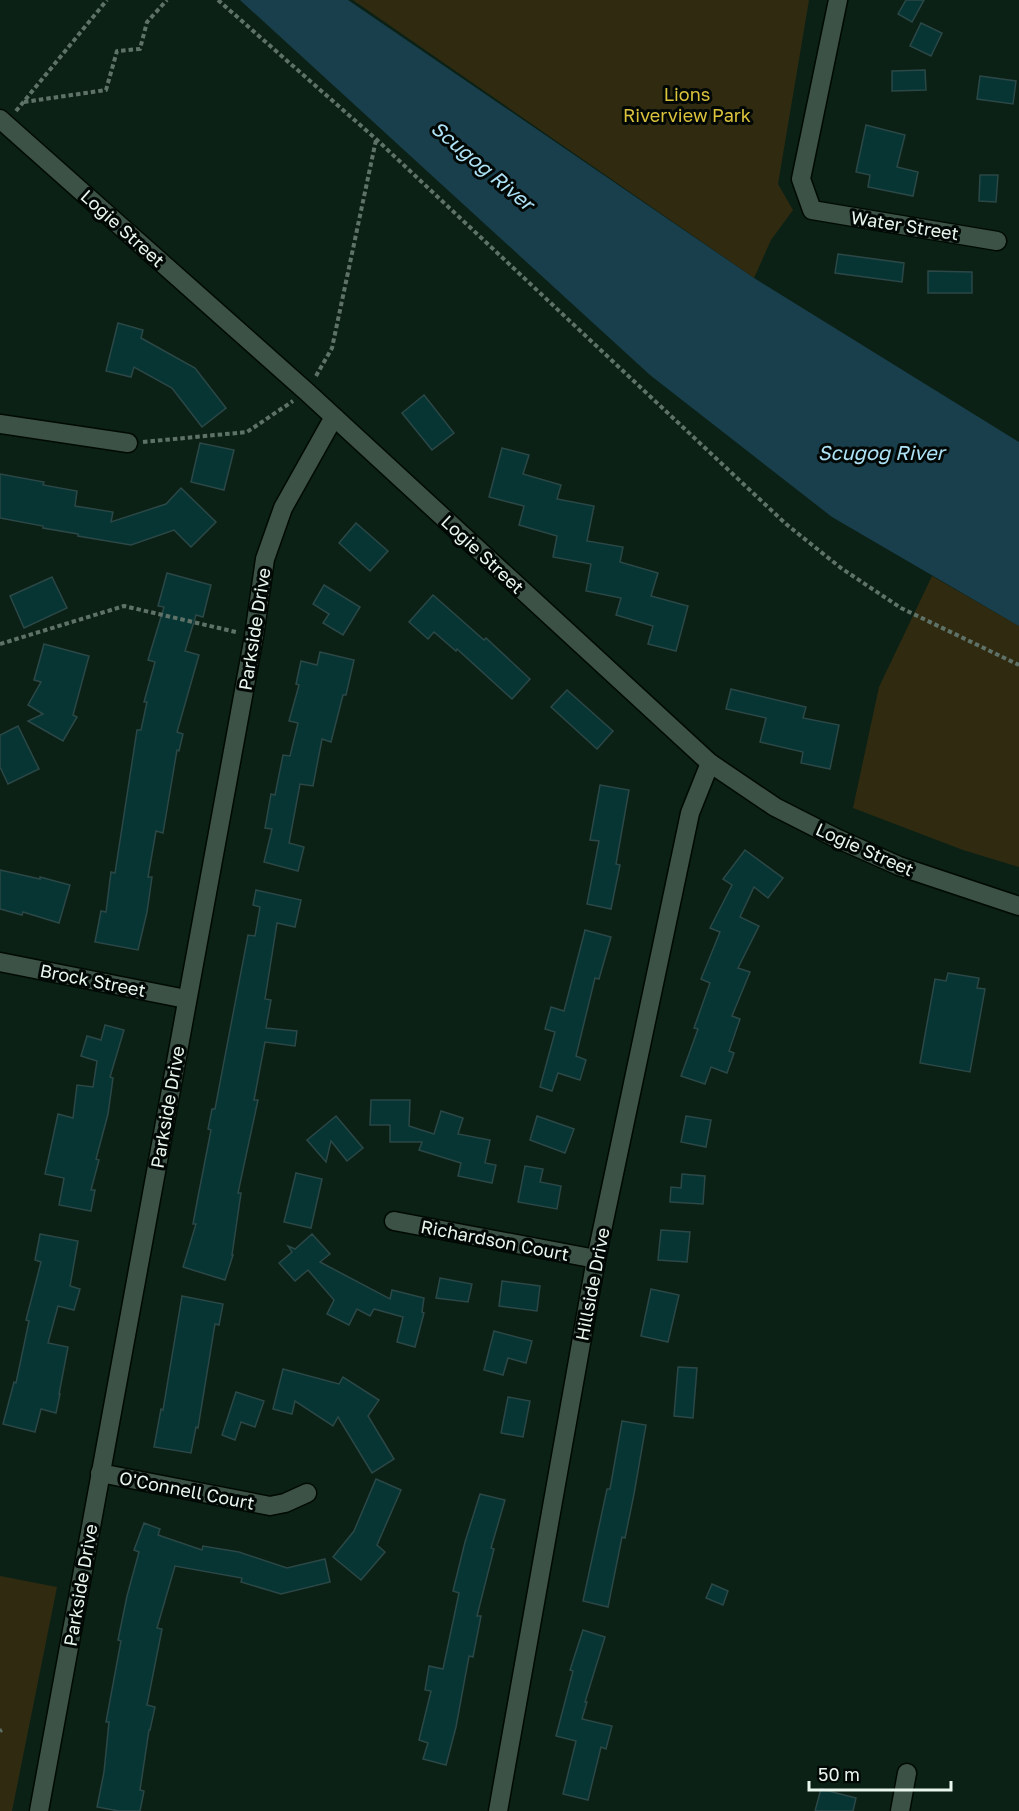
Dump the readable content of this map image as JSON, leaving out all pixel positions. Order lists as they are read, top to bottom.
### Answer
{
  "streets": {
    "street": [
      "Water Street",
      "Logie Street",
      "Parkside Drive",
      "Brock Street",
      "Richardson Court",
      "Hillside Drive",
      "O'Connell Court"
    ]
  },
  "crossings": [
    ["Logie Street", "Parkside Drive"],
    ["Logie Street", "Hillside Drive"],
    ["Parkside Drive", "Brock Street"],
    ["Parkside Drive", "O'Connell Court"],
    ["Richardson Court", "Hillside Drive"]
  ],
  "water": ["Scugog River"],
  "parks": ["Lions Riverview Park"],
  "scale_bar": "50 m"
}
